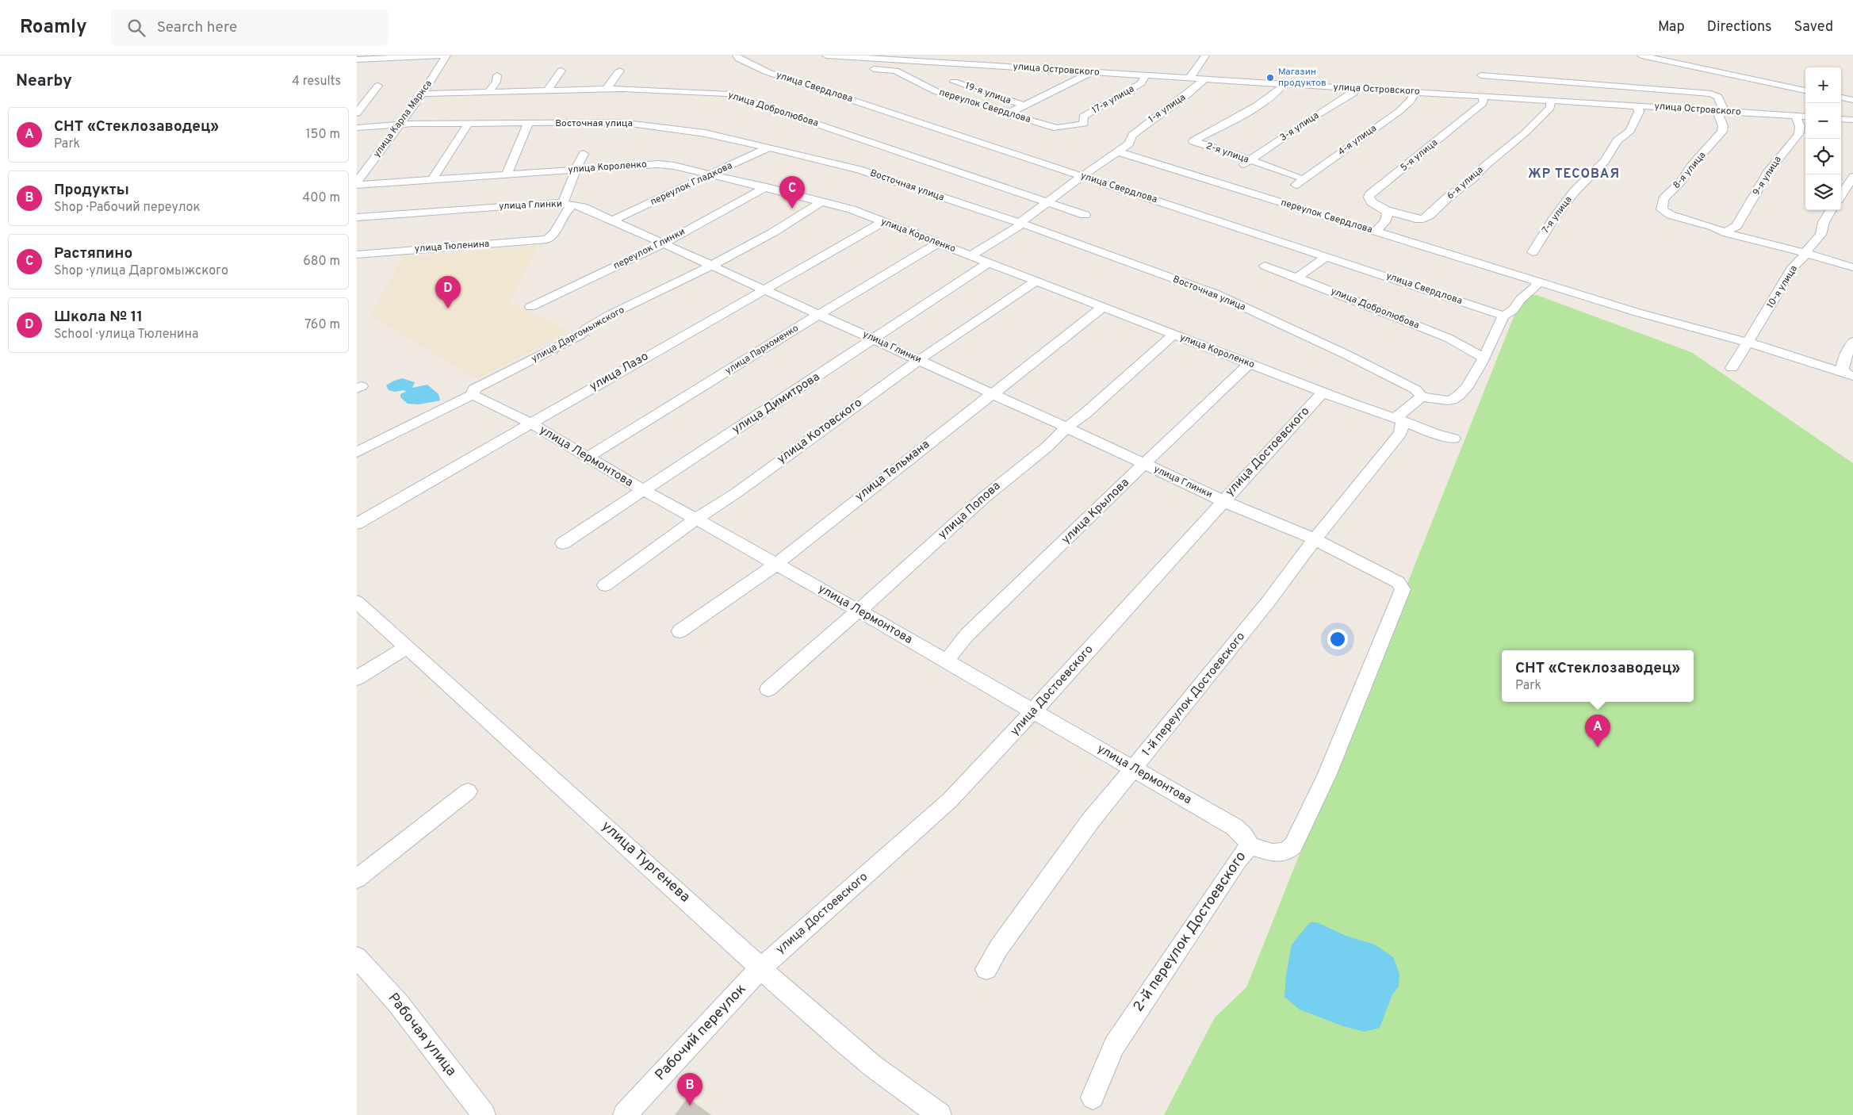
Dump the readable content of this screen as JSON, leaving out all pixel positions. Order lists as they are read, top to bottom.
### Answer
{
  "streets": {
    "street": [
      "улица Островского",
      "улица Свердлова",
      "19-я улица",
      "17-я улица",
      "переулок Свердлова",
      "1-я улица",
      "улица Добролюбова",
      "улица Карла Маркса",
      "Восточная улица",
      "3-я улица",
      "4-я улица",
      "2-я улица",
      "5-я улица",
      "улица Короленко",
      "8-я улица",
      "9-я улица",
      "6-я улица",
      "переулок Гладкова",
      "улица Глинки",
      "7-я улица",
      "улица Тюленина",
      "переулок Глинки",
      "10-я улица",
      "улица Даргомыжского",
      "улица Пархоменко",
      "улица Лазо",
      "улица Димитрова",
      "улица Котовского",
      "улица Достоевского",
      "улица Лермонтова",
      "улица Тельмана",
      "улица Попова",
      "улица Крылова",
      "1-й переулок Достоевского",
      "улица Тургенева",
      "2-й переулок Достоевского",
      "Рабочий переулок",
      "Рабочая улица"
    ]
  },
  "crossings": [
    ["улица Островского", "17-я улица"],
    ["улица Островского", "1-я улица"],
    ["улица Островского", "3-я улица"],
    ["улица Островского", "4-я улица"],
    ["улица Островского", "2-я улица"],
    ["улица Островского", "5-я улица"],
    ["улица Островского", "8-я улица"],
    ["улица Островского", "9-я улица"],
    ["улица Островского", "6-я улица"],
    ["улица Островского", "7-я улица"],
    ["улица Свердлова", "1-я улица"],
    ["17-я улица", "переулок Свердлова"],
    ["переулок Свердлова", "1-я улица"],
    ["переулок Свердлова", "10-я улица"],
    ["1-я улица", "улица Добролюбова"],
    ["1-я улица", "Восточная улица"],
    ["1-я улица", "улица Короленко"],
    ["улица Добролюбова", "улица Карла Маркса"],
    ["улица Карла Маркса", "Восточная улица"],
    ["Восточная улица", "переулок Гладкова"],
    ["Восточная улица", "1-й переулок Достоевского"],
    ["3-я улица", "2-я улица"],
    ["4-я улица", "2-я улица"],
    ["5-я улица", "6-я улица"],
    ["улица Короленко", "переулок Гладкова"],
    ["улица Короленко", "переулок Глинки"],
    ["улица Короленко", "улица Даргомыжского"],
    ["улица Короленко", "улица Пархоменко"],
    ["улица Короленко", "улица Лазо"],
    ["улица Короленко", "улица Димитрова"],
    ["улица Короленко", "улица Котовского"],
    ["улица Короленко", "улица Достоевского"],
    ["улица Короленко", "улица Тельмана"],
    ["улица Короленко", "улица Попова"],
    ["улица Короленко", "улица Крылова"],
    ["улица Короленко", "1-й переулок Достоевского"],
    ["8-я улица", "9-я улица"],
    ["переулок Гладкова", "улица Глинки"],
    ["улица Глинки", "улица Тюленина"],
    ["улица Глинки", "переулок Глинки"],
    ["улица Глинки", "улица Даргомыжского"],
    ["улица Глинки", "улица Пархоменко"],
    ["улица Глинки", "улица Лазо"],
    ["улица Глинки", "улица Димитрова"],
    ["улица Глинки", "улица Котовского"],
    ["улица Глинки", "улица Достоевского"],
    ["улица Глинки", "улица Тельмана"],
    ["улица Глинки", "улица Попова"],
    ["улица Глинки", "улица Крылова"],
    ["улица Глинки", "1-й переулок Достоевского"],
    ["улица Глинки", "2-й переулок Достоевского"],
    ["улица Даргомыжского", "улица Лермонтова"],
    ["улица Пархоменко", "улица Лермонтова"],
    ["улица Лазо", "улица Лермонтова"],
    ["улица Димитрова", "улица Лермонтова"],
    ["улица Котовского", "улица Лермонтова"],
    ["улица Достоевского", "улица Лермонтова"],
    ["улица Достоевского", "улица Тургенева"],
    ["улица Достоевского", "Рабочий переулок"],
    ["улица Лермонтова", "улица Тельмана"],
    ["улица Лермонтова", "улица Попова"],
    ["улица Лермонтова", "улица Крылова"],
    ["улица Лермонтова", "1-й переулок Достоевского"],
    ["улица Лермонтова", "2-й переулок Достоевского"],
    ["улица Тургенева", "Рабочий переулок"]
  ],
  "districts": ["ЖР ТЕСОВАЯ"],
  "places": ["Магазин продуктов"],
  "page": {
    "header": "Roamly",
    "search": "Search here",
    "nav": ["Map", "Directions", "Saved"],
    "heading": ["Nearby", "4 results"],
    "map_buttons": ["+", "−"],
    "list": [
      {
        "mark": "A",
        "name": "СНТ «Стеклозаводец»",
        "note": "Park",
        "value": "150 m"
      },
      {
        "mark": "B",
        "name": "Продукты",
        "note": "Shop · Рабочий переулок",
        "value": "400 m"
      },
      {
        "mark": "C",
        "name": "Растяпино",
        "note": "Shop · улица Даргомыжского",
        "value": "680 m"
      },
      {
        "mark": "D",
        "name": "Школа № 11",
        "note": "School · улица Тюленина",
        "value": "760 m"
      }
    ],
    "pins": [
      "C",
      "D",
      "A",
      "B"
    ],
    "popup": ["СНТ «Стеклозаводец»", "Park"]
  }
}
